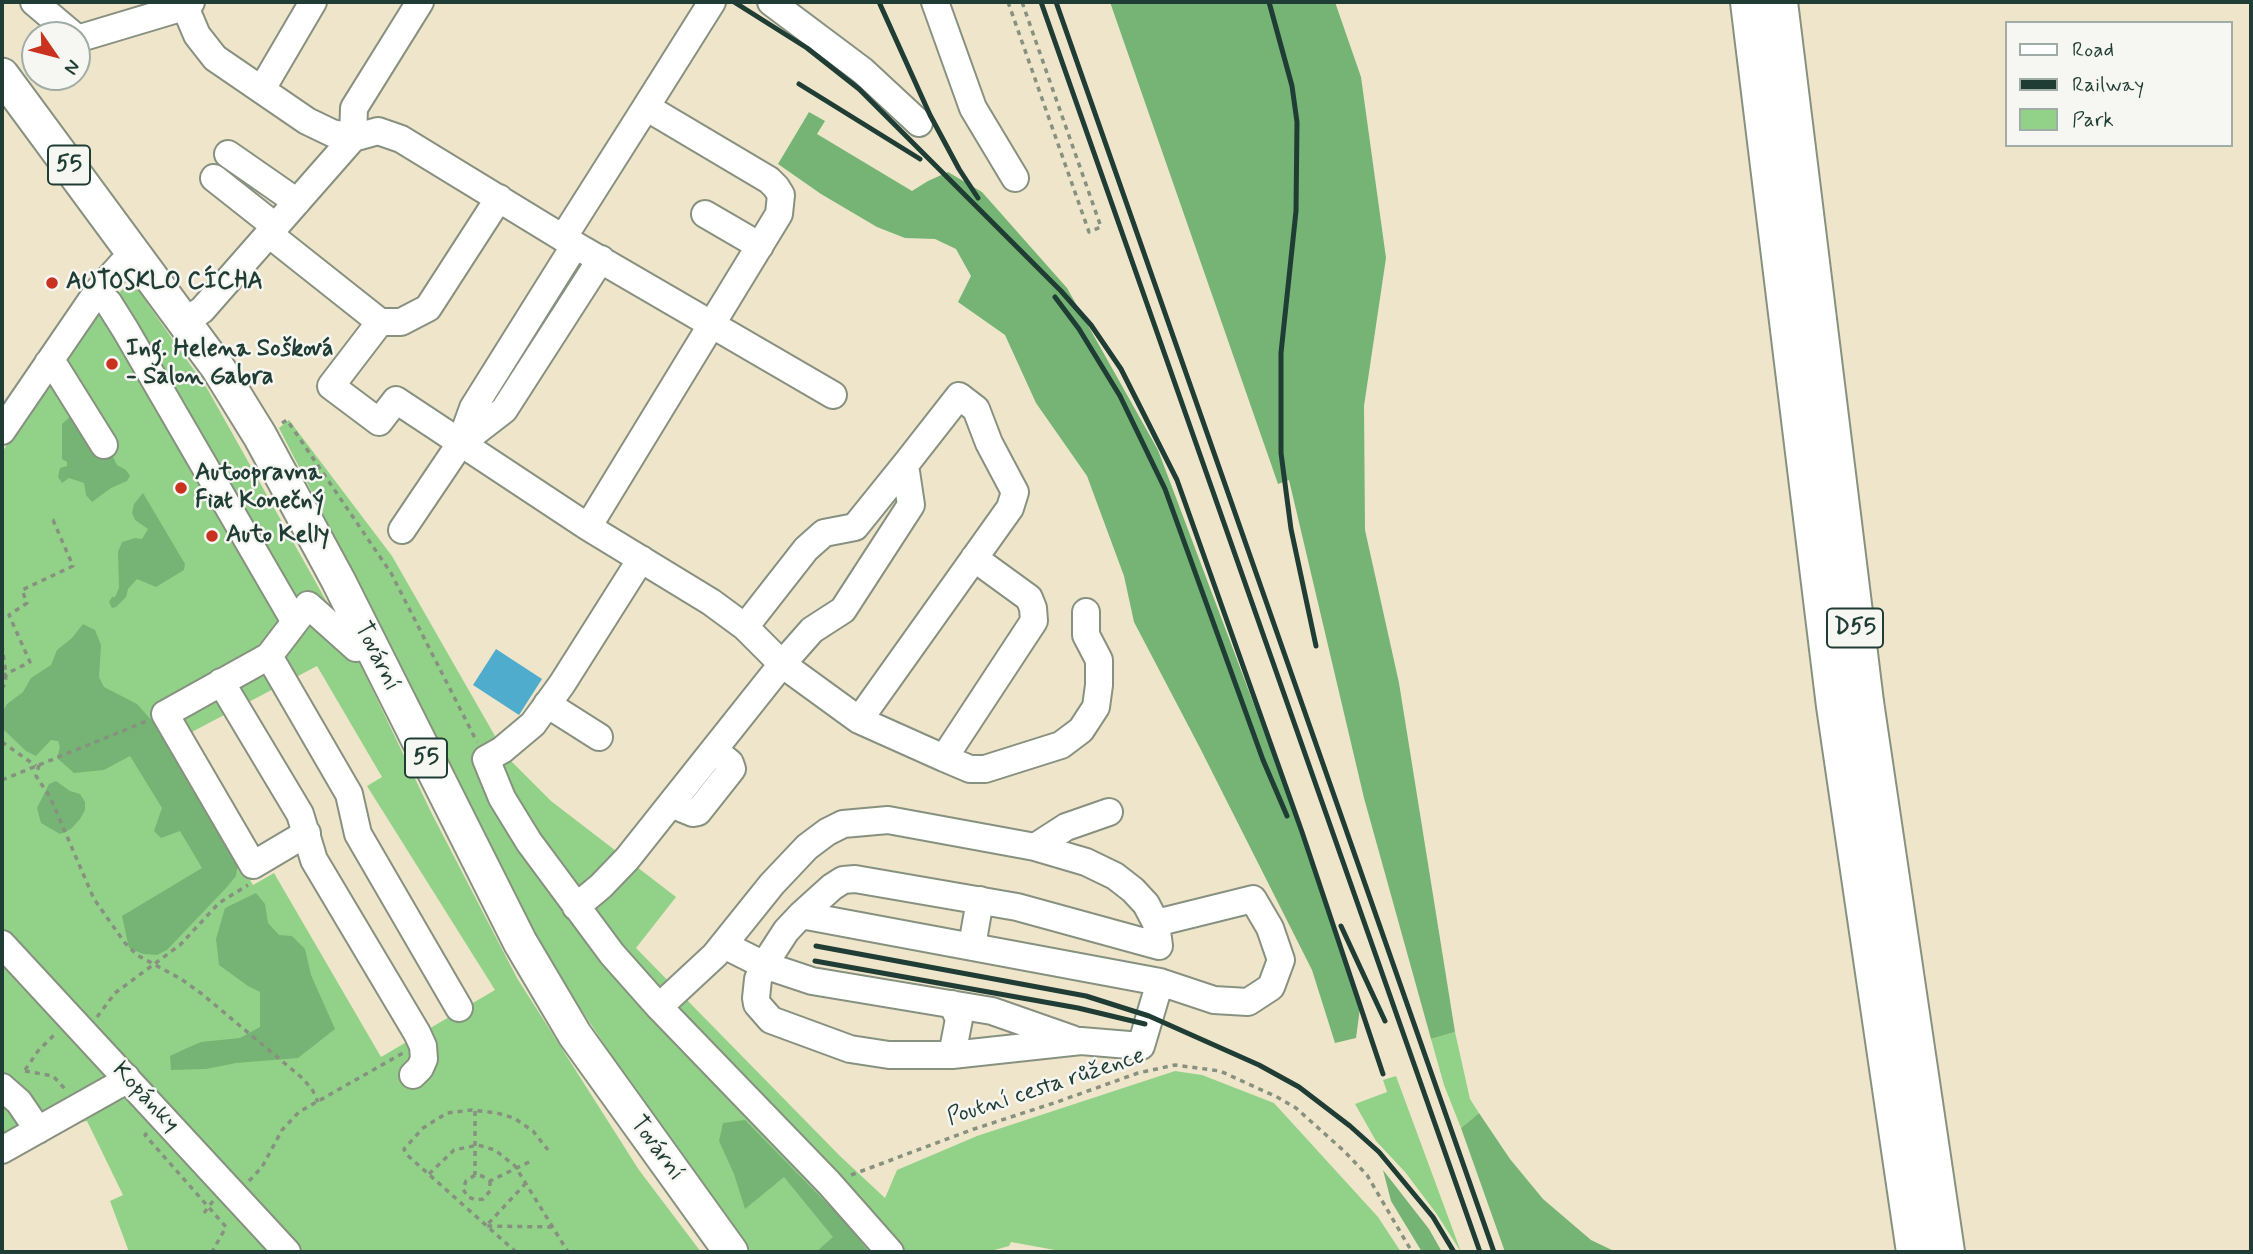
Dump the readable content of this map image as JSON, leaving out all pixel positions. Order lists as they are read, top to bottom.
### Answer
{
  "streets": {
    "highway": ["D55"],
    "main road": ["55", "Tovární"],
    "street": ["Kopánky"],
    "path": ["Poutní cesta růžence"]
  },
  "places": [
    "AUTOSKLO CÍCHA",
    "Ing. Helena Sošková - Salon Gabra",
    "Autoopravna Fiat Konečný",
    "Auto Kelly"
  ],
  "legend": ["Road", "Railway", "Park"],
  "north": "bottom right"
}
